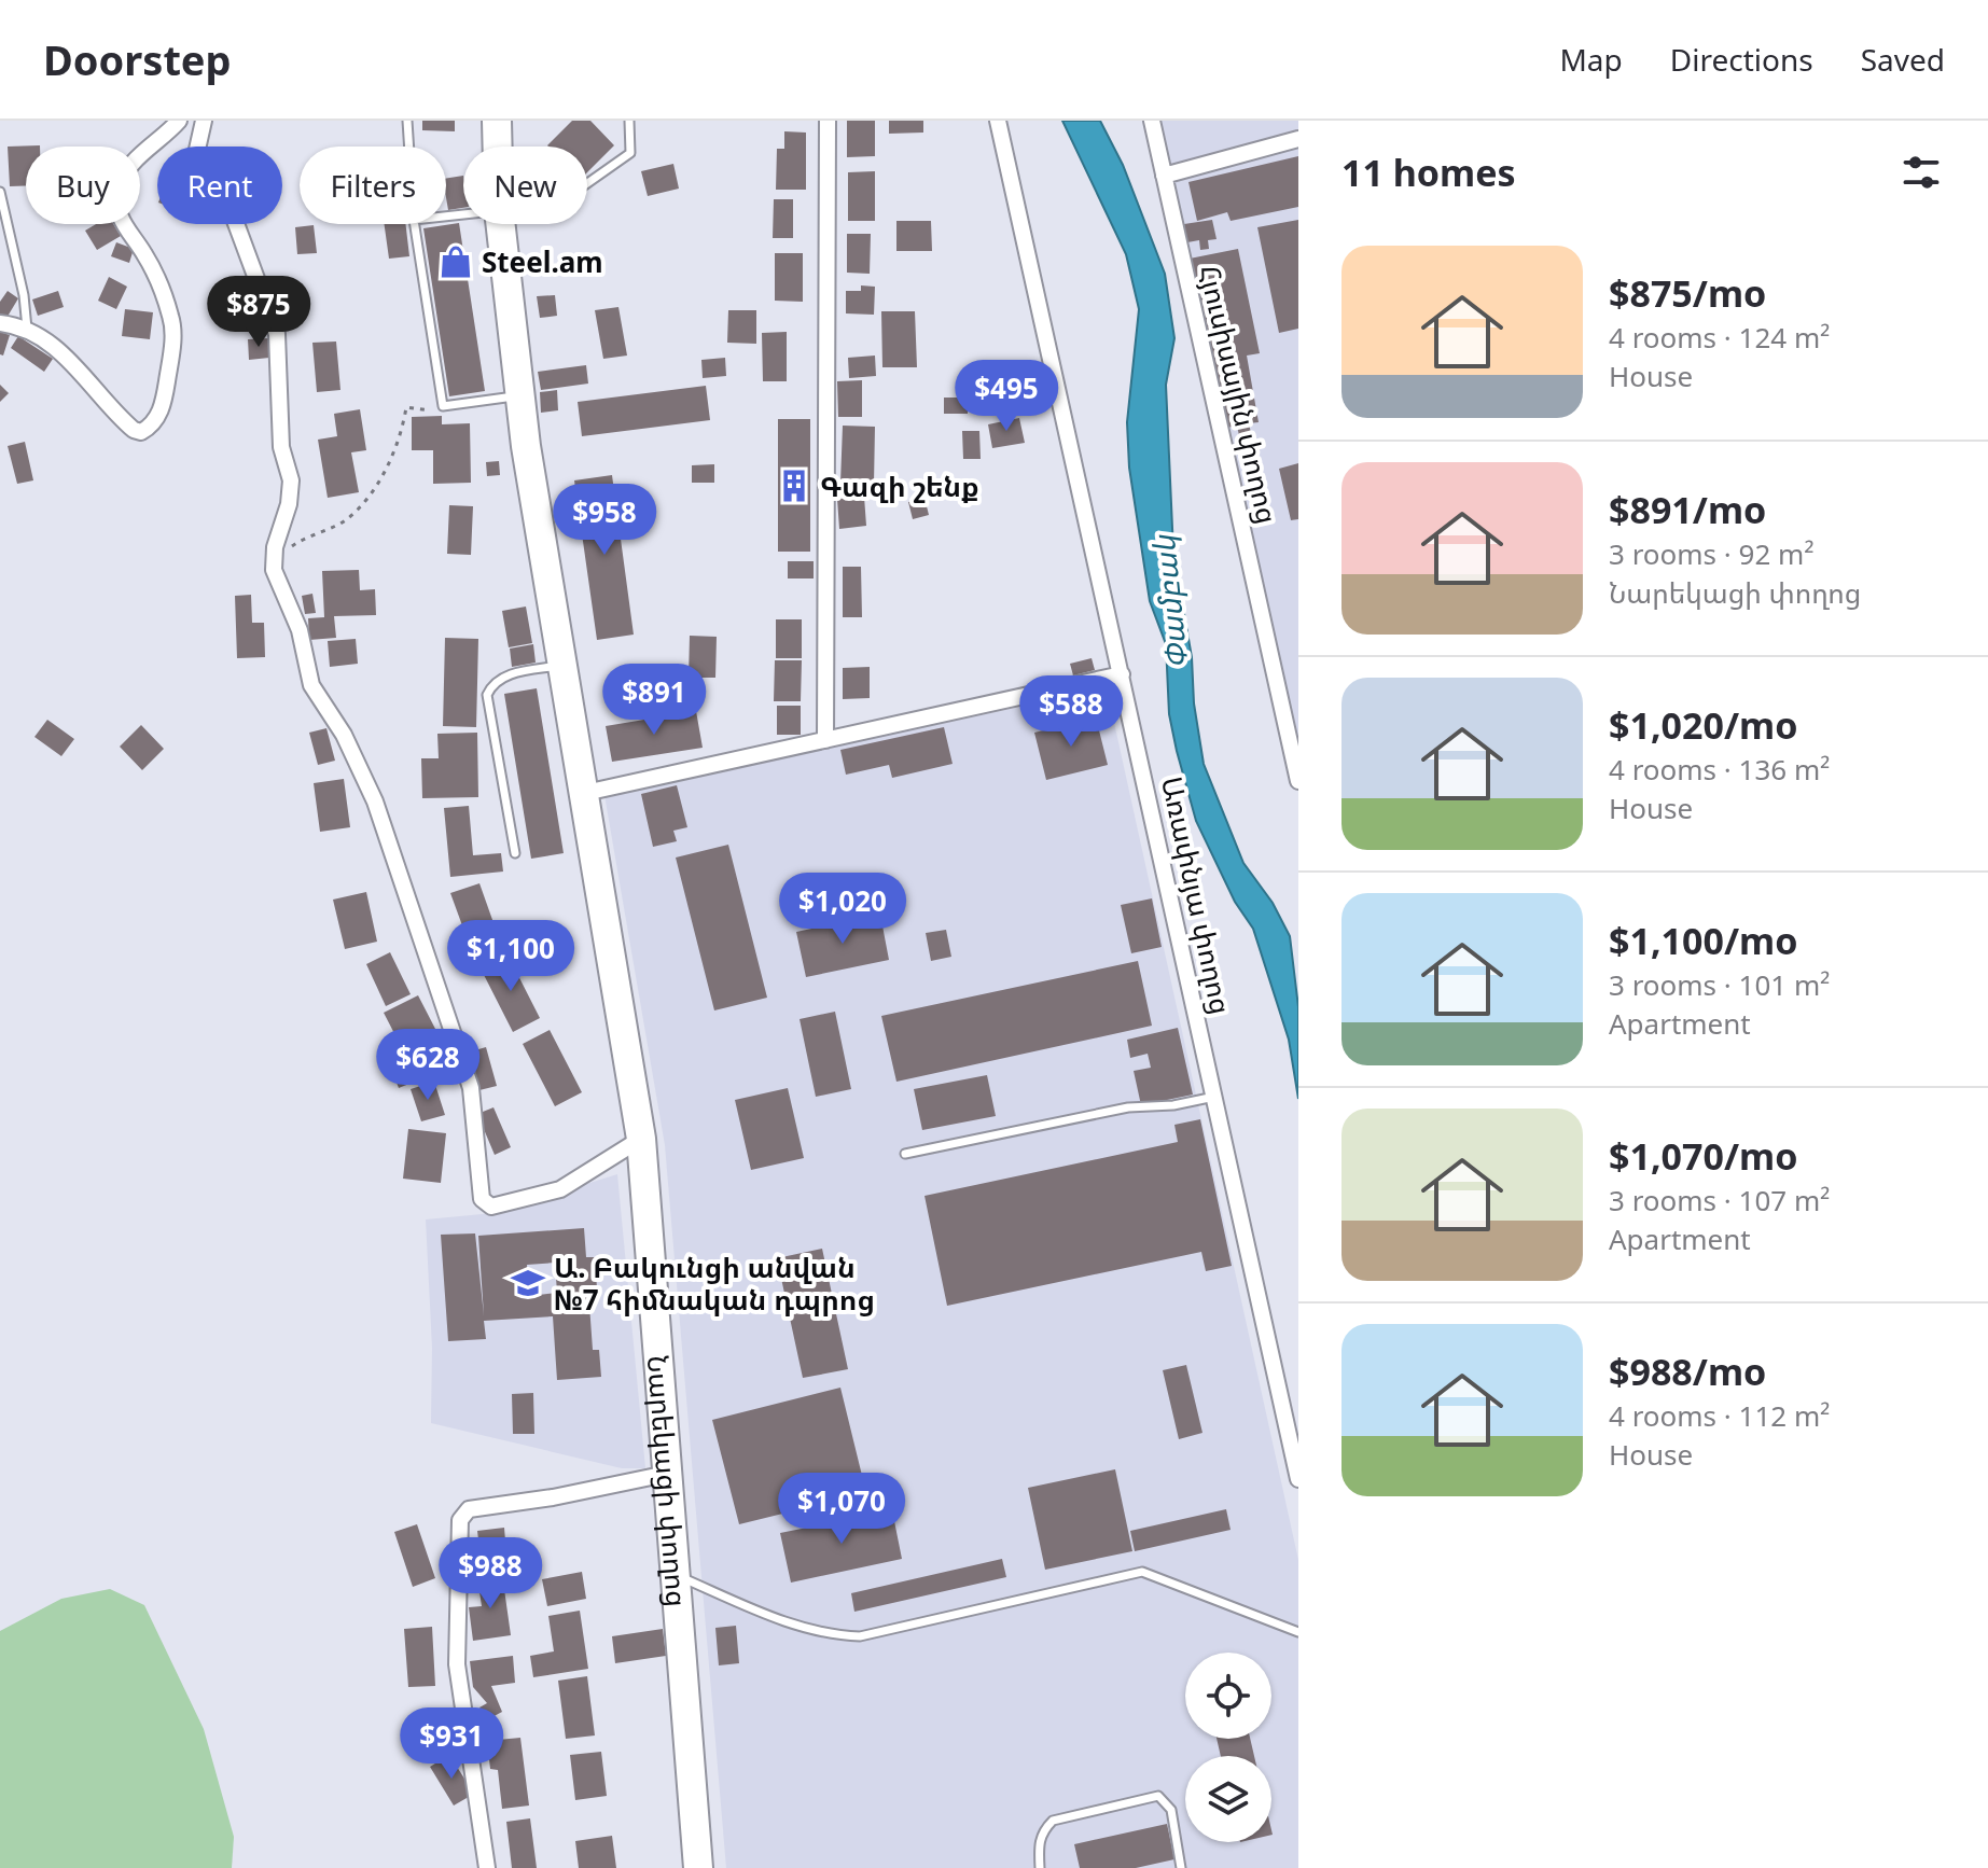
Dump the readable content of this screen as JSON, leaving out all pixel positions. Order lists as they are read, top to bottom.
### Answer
{
  "streets": {
    "highway": ["Նարեկացի փողոց"],
    "street": ["Հյուսիսային փողոց", "Առափնյա փողոց"]
  },
  "water": ["Փամբակ"],
  "places": {
    "shop": ["Steel.am"],
    "building": ["Գազի շենք"],
    "school or university": ["Ա. Բակունցի անվան №7 հիմնական դպրոց"]
  },
  "page": {
    "header": "Doorstep",
    "nav": ["Map", "Directions", "Saved"],
    "heading": "11 homes",
    "chip": [
      "Buy",
      "Rent",
      "Filters",
      "New"
    ],
    "list": [
      {
        "name": "$875/mo",
        "note": "4 rooms · 124 m² · House"
      },
      {
        "name": "$891/mo",
        "note": "3 rooms · 92 m² · Նարեկացի փողոց"
      },
      {
        "name": "$1,020/mo",
        "note": "4 rooms · 136 m² · House"
      },
      {
        "name": "$1,100/mo",
        "note": "3 rooms · 101 m² · Apartment"
      },
      {
        "name": "$1,070/mo",
        "note": "3 rooms · 107 m² · Apartment"
      },
      {
        "name": "$988/mo",
        "note": "4 rooms · 112 m² · House"
      }
    ],
    "price": [
      "$875",
      "$495",
      "$958",
      "$891",
      "$588",
      "$1,020",
      "$1,100",
      "$628",
      "$1,070",
      "$988",
      "$931"
    ]
  }
}
